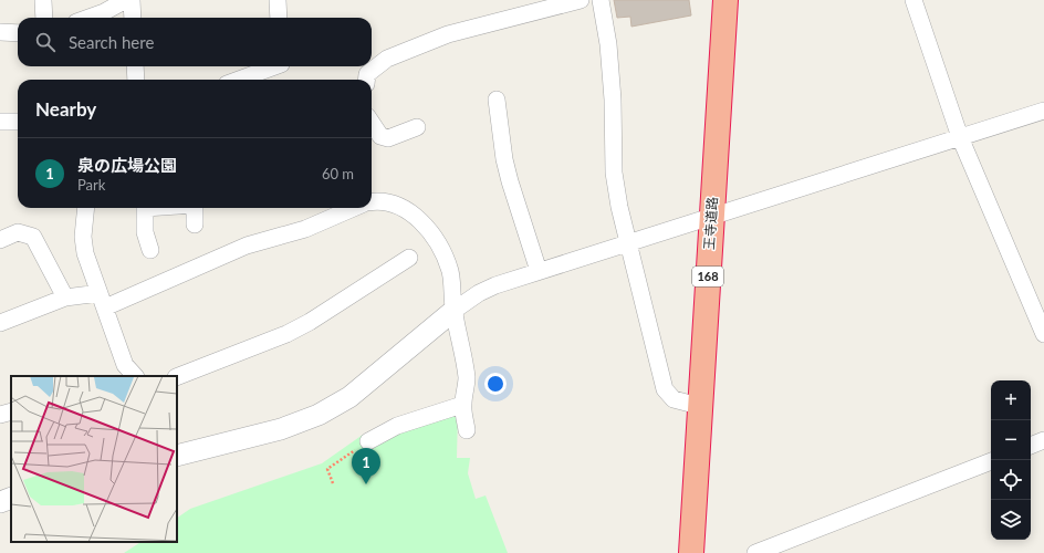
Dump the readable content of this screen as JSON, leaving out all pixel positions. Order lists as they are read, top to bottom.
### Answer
{
  "streets": {
    "highway": ["王寺道路", "168"]
  },
  "page": {
    "search": "Search here",
    "heading": "Nearby",
    "list": [
      {
        "mark": "1",
        "name": "泉の広場公園",
        "note": "Park",
        "value": "60 m"
      }
    ],
    "map_buttons": ["+", "−"],
    "pins": "1"
  }
}
